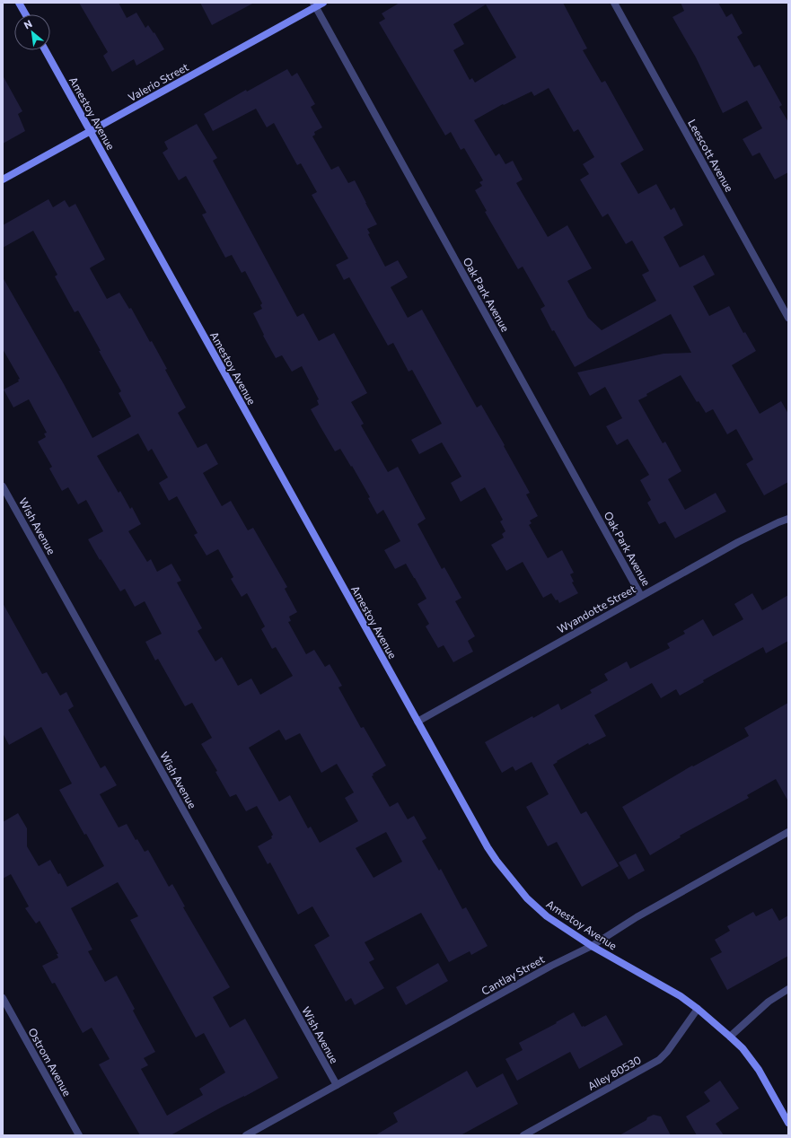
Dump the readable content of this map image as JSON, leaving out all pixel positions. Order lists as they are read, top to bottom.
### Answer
{
  "streets": {
    "street": [
      "Valerio Street",
      "Amestoy Avenue",
      "Leescott Avenue",
      "Oak Park Avenue",
      "Wish Avenue",
      "Wyandotte Street",
      "Cantlay Street",
      "Ostrom Avenue",
      "Alley 80530"
    ]
  },
  "crossings": [
    ["Valerio Street", "Amestoy Avenue"],
    ["Valerio Street", "Oak Park Avenue"],
    ["Amestoy Avenue", "Wyandotte Street"],
    ["Amestoy Avenue", "Cantlay Street"],
    ["Amestoy Avenue", "Alley 80530"],
    ["Oak Park Avenue", "Wyandotte Street"],
    ["Wish Avenue", "Cantlay Street"]
  ],
  "north": "top left"
}
